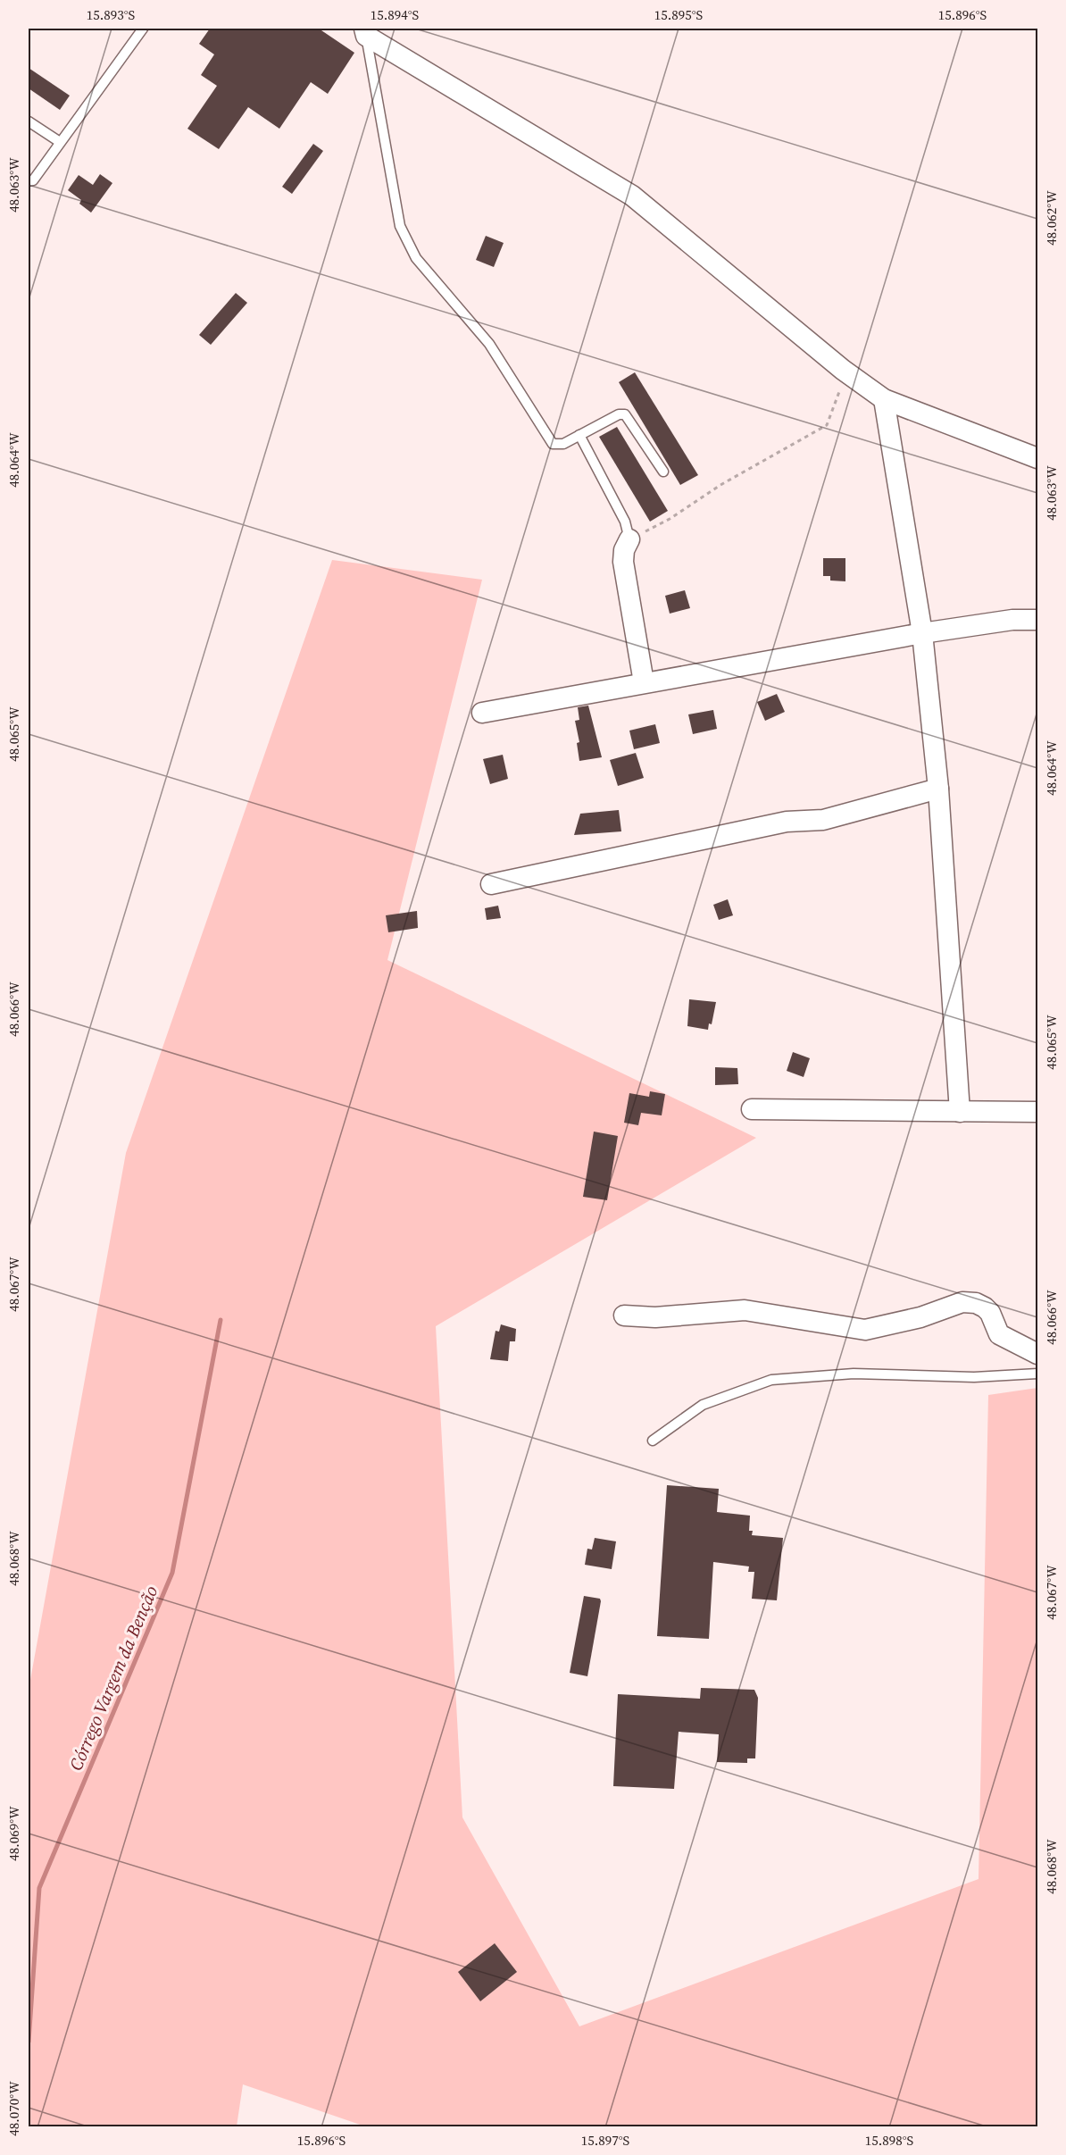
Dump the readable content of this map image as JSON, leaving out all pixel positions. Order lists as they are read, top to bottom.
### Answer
{
  "water": ["Córrego Vargem da Benção"],
  "coordinates": [
    "15.893°S",
    "15.894°S",
    "15.895°S",
    "15.896°S",
    "48.063°W",
    "48.062°W",
    "48.064°W",
    "48.065°W",
    "48.066°W",
    "48.067°W",
    "48.068°W",
    "48.069°W",
    "48.070°W",
    "15.897°S",
    "15.898°S"
  ]
}
